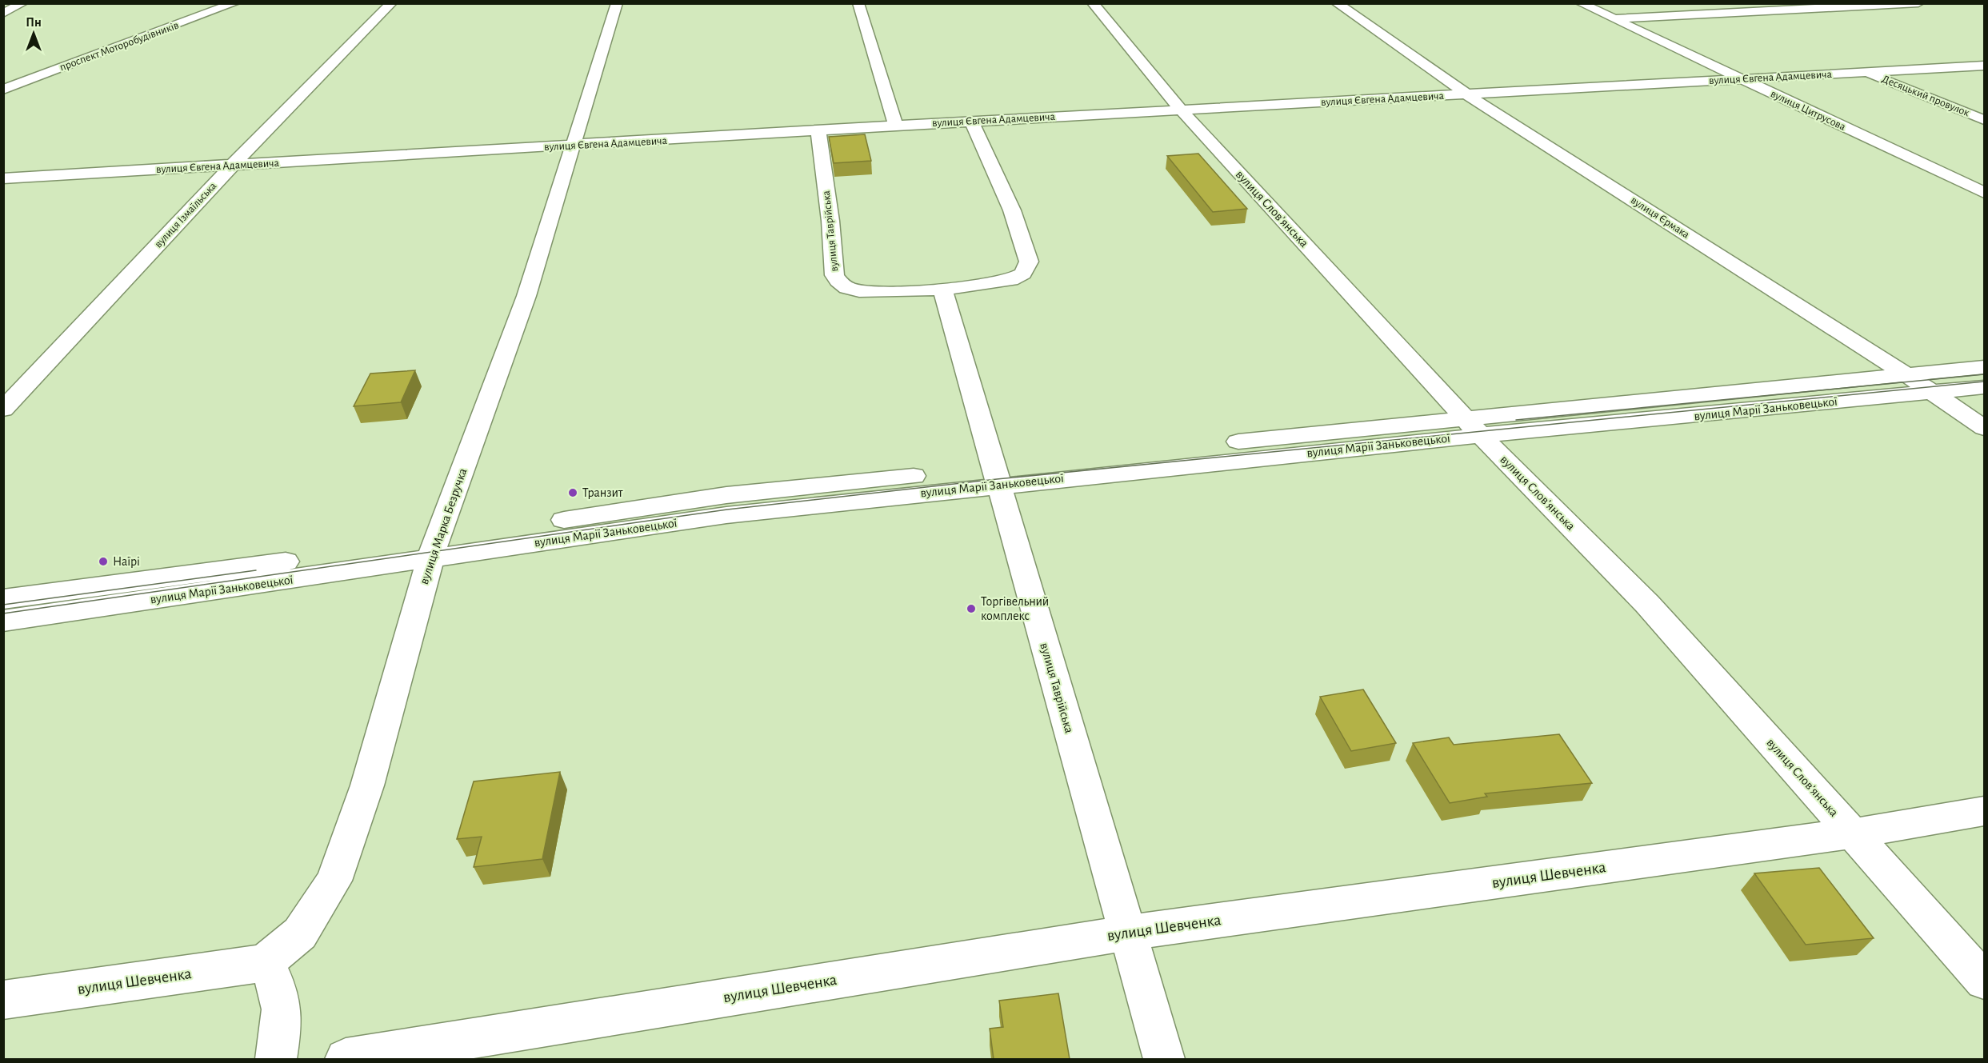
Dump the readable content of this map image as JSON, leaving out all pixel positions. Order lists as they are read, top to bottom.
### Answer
{
  "streets": {
    "street": [
      "проспект Моторобудівників",
      "вулиця Євгена Адамцевича",
      "Десяцький провулок",
      "вулиця Цитрусова",
      "вулиця Слов’янська",
      "вулиця Ізмаїльська",
      "вулиця Єрмака",
      "вулиця Таврійська",
      "вулиця Марії Заньковецької",
      "вулиця Марка Безручка",
      "вулиця Шевченка"
    ]
  },
  "crossings": [
    ["вулиця Євгена Адамцевича", "Десяцький провулок"],
    ["вулиця Євгена Адамцевича", "вулиця Цитрусова"],
    ["вулиця Євгена Адамцевича", "вулиця Слов’янська"],
    ["вулиця Євгена Адамцевича", "вулиця Ізмаїльська"],
    ["вулиця Євгена Адамцевича", "вулиця Єрмака"],
    ["вулиця Євгена Адамцевича", "вулиця Таврійська"],
    ["вулиця Євгена Адамцевича", "вулиця Марка Безручка"],
    ["вулиця Слов’янська", "вулиця Марії Заньковецької"],
    ["вулиця Слов’янська", "вулиця Шевченка"],
    ["вулиця Єрмака", "вулиця Марії Заньковецької"],
    ["вулиця Таврійська", "вулиця Марії Заньковецької"],
    ["вулиця Таврійська", "вулиця Шевченка"],
    ["вулиця Марії Заньковецької", "вулиця Марка Безручка"],
    ["вулиця Марка Безручка", "вулиця Шевченка"]
  ],
  "places": ["Транзит", "Наїрі", "Торгівельний комплекс"],
  "north": "top"
}
